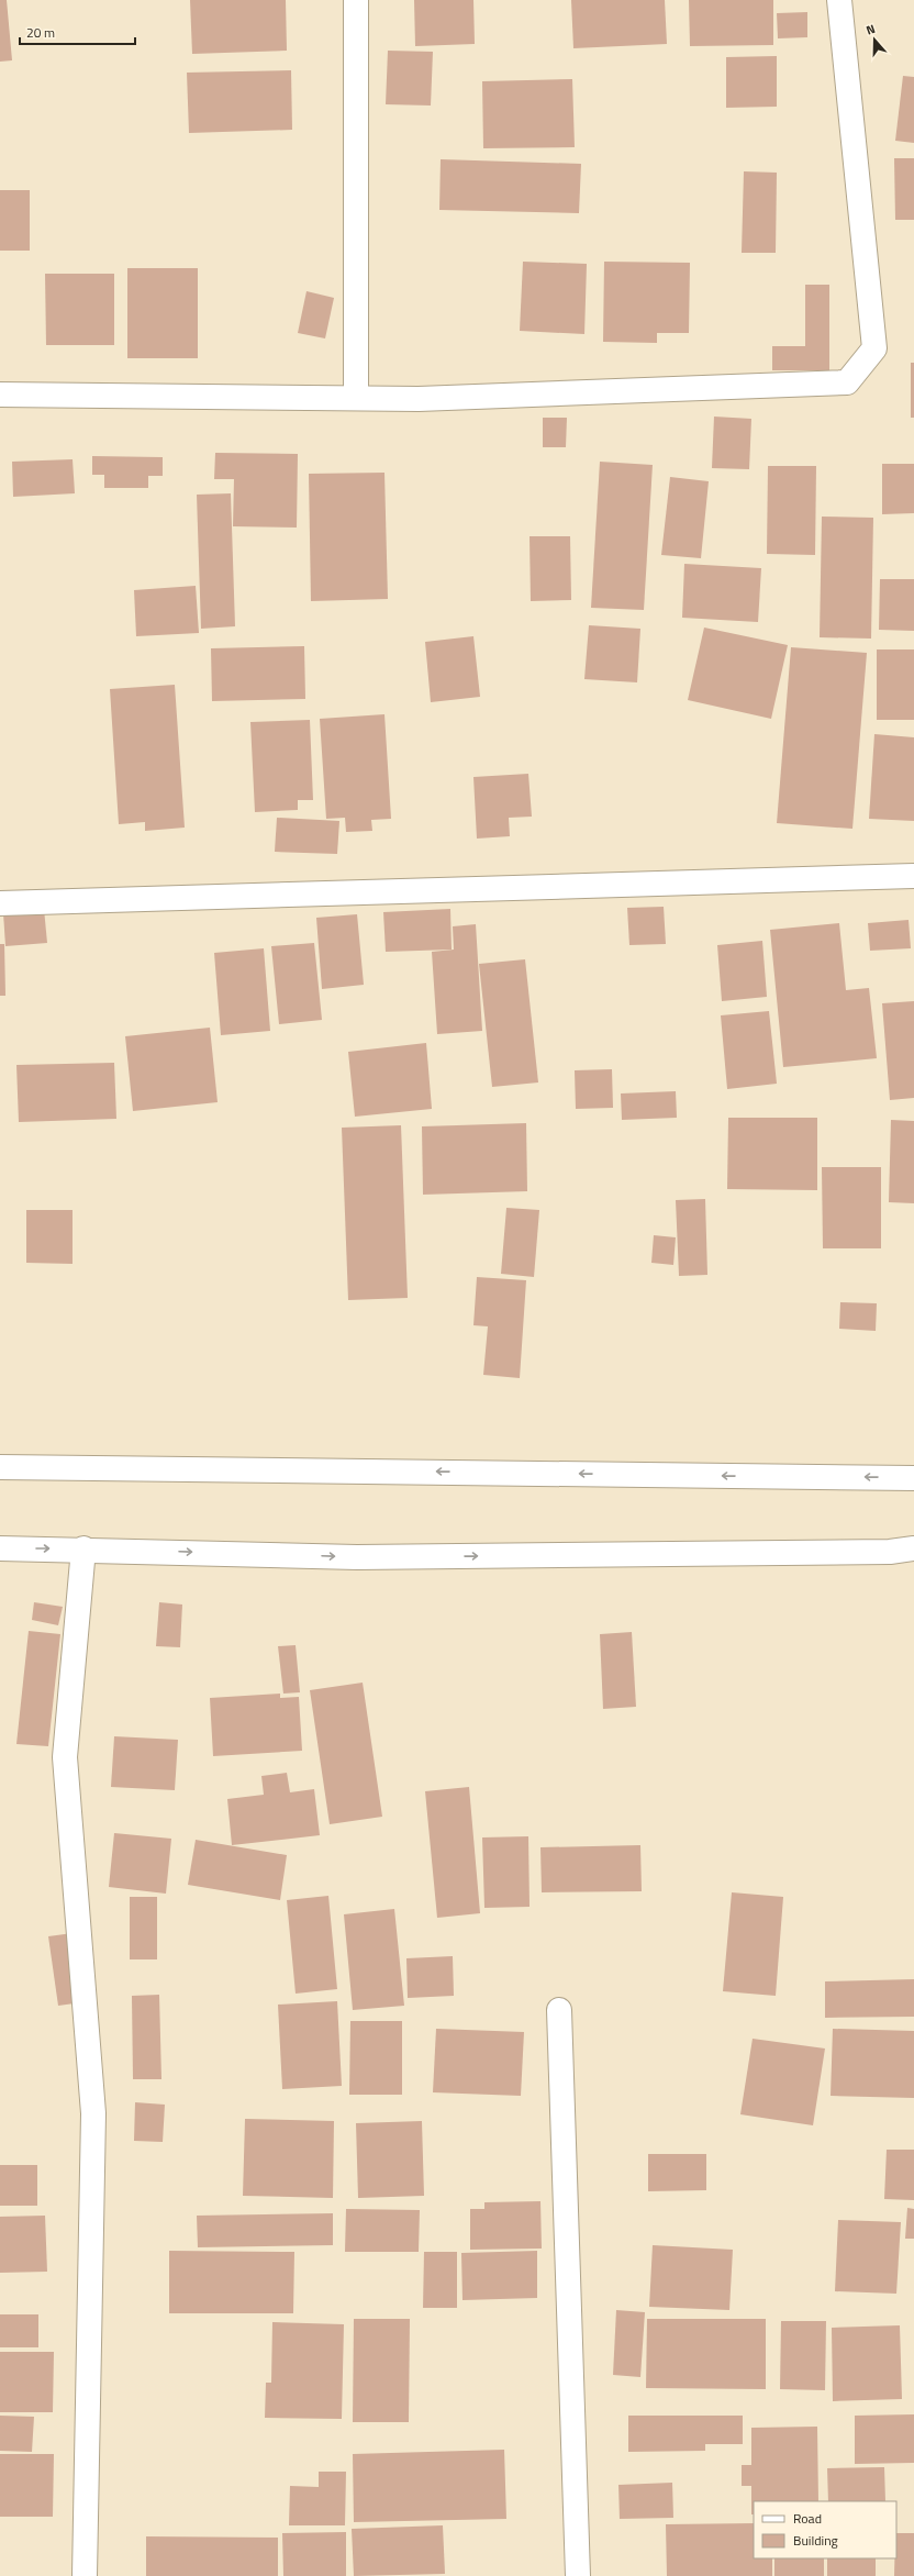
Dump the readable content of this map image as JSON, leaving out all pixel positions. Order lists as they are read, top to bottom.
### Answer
{
  "legend": ["Road", "Building"],
  "scale_bar": "20 m",
  "north": "top"
}
